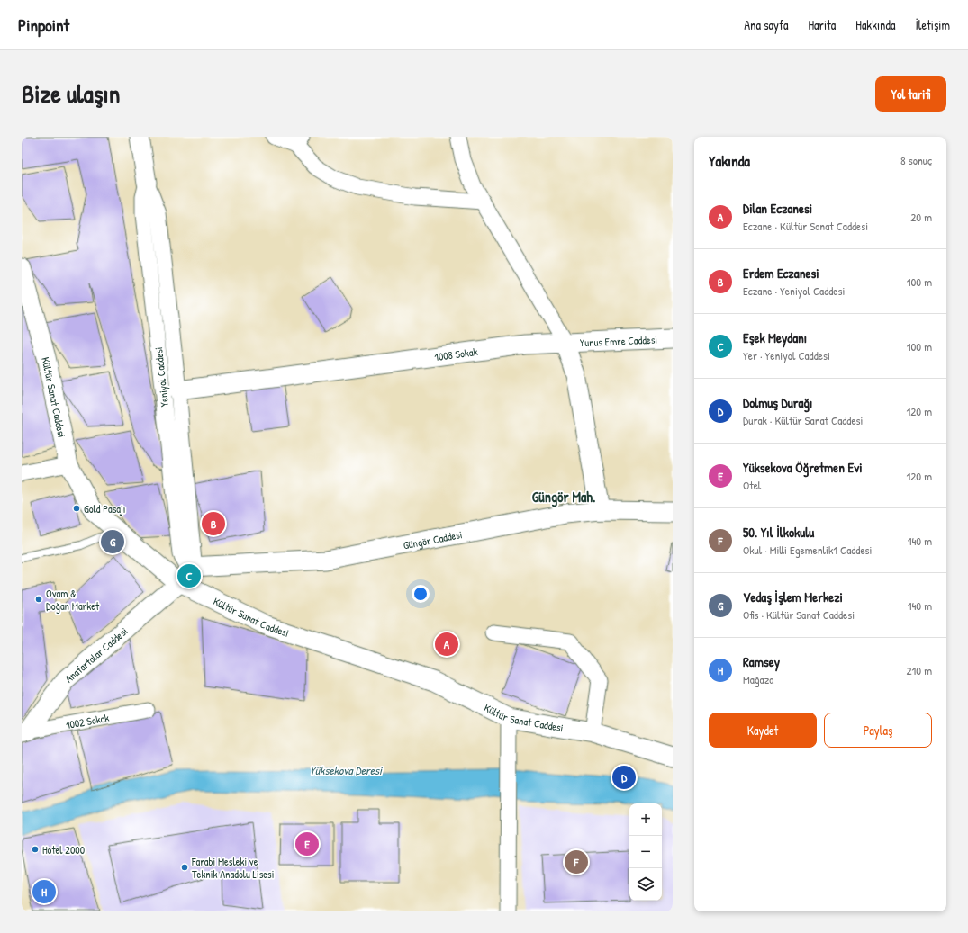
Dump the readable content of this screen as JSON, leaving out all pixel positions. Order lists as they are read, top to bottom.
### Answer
{
  "streets": {
    "street": [
      "Yunus Emre Caddesi",
      "1008 Sokak",
      "Yeniyol Caddesi",
      "Kültür Sanat Caddesi",
      "Güngör Caddesi",
      "Anafartalar Caddesi",
      "1002 Sokak"
    ]
  },
  "crossings": [
    ["Yunus Emre Caddesi", "1008 Sokak"],
    ["1008 Sokak", "Yeniyol Caddesi"],
    ["Yeniyol Caddesi", "Güngör Caddesi"],
    ["Kültür Sanat Caddesi", "Anafartalar Caddesi"],
    ["Anafartalar Caddesi", "1002 Sokak"]
  ],
  "districts": ["Güngör Mah."],
  "water": ["Yüksekova Deresi"],
  "places": [
    "Gold Pasajı",
    "Ovam & Doğan Market",
    "Hotel 2000",
    "Farabi Mesleki ve Teknik Anadolu Lisesi"
  ],
  "page": {
    "header": "Pinpoint",
    "nav": [
      "Ana sayfa",
      "Harita",
      "Hakkında",
      "İletişim"
    ],
    "title": "Bize ulaşın",
    "buttons": [
      "Yol tarifi",
      ["Kaydet", "Paylaş"]
    ],
    "heading": ["Yakında", "8 sonuç"],
    "list": [
      {
        "mark": "A",
        "name": "Dilan Eczanesi",
        "note": "Eczane · Kültür Sanat Caddesi",
        "value": "20 m"
      },
      {
        "mark": "B",
        "name": "Erdem Eczanesi",
        "note": "Eczane · Yeniyol Caddesi",
        "value": "100 m"
      },
      {
        "mark": "C",
        "name": "Eşek Meydanı",
        "note": "Yer · Yeniyol Caddesi",
        "value": "100 m"
      },
      {
        "mark": "D",
        "name": "Dolmuş Durağı",
        "note": "Durak · Kültür Sanat Caddesi",
        "value": "120 m"
      },
      {
        "mark": "E",
        "name": "Yüksekova Öğretmen Evi",
        "note": "Otel",
        "value": "120 m"
      },
      {
        "mark": "F",
        "name": "50. Yıl İlkokulu",
        "note": "Okul · Milli Egemenlik1 Caddesi",
        "value": "140 m"
      },
      {
        "mark": "G",
        "name": "Vedaş İşlem Merkezi",
        "note": "Ofis · Kültür Sanat Caddesi",
        "value": "140 m"
      },
      {
        "mark": "H",
        "name": "Ramsey",
        "note": "Mağaza",
        "value": "210 m"
      }
    ],
    "pins": [
      "B",
      "G",
      "C",
      "A",
      "D",
      "E",
      "F",
      "H"
    ],
    "map_buttons": ["+", "−"]
  }
}
